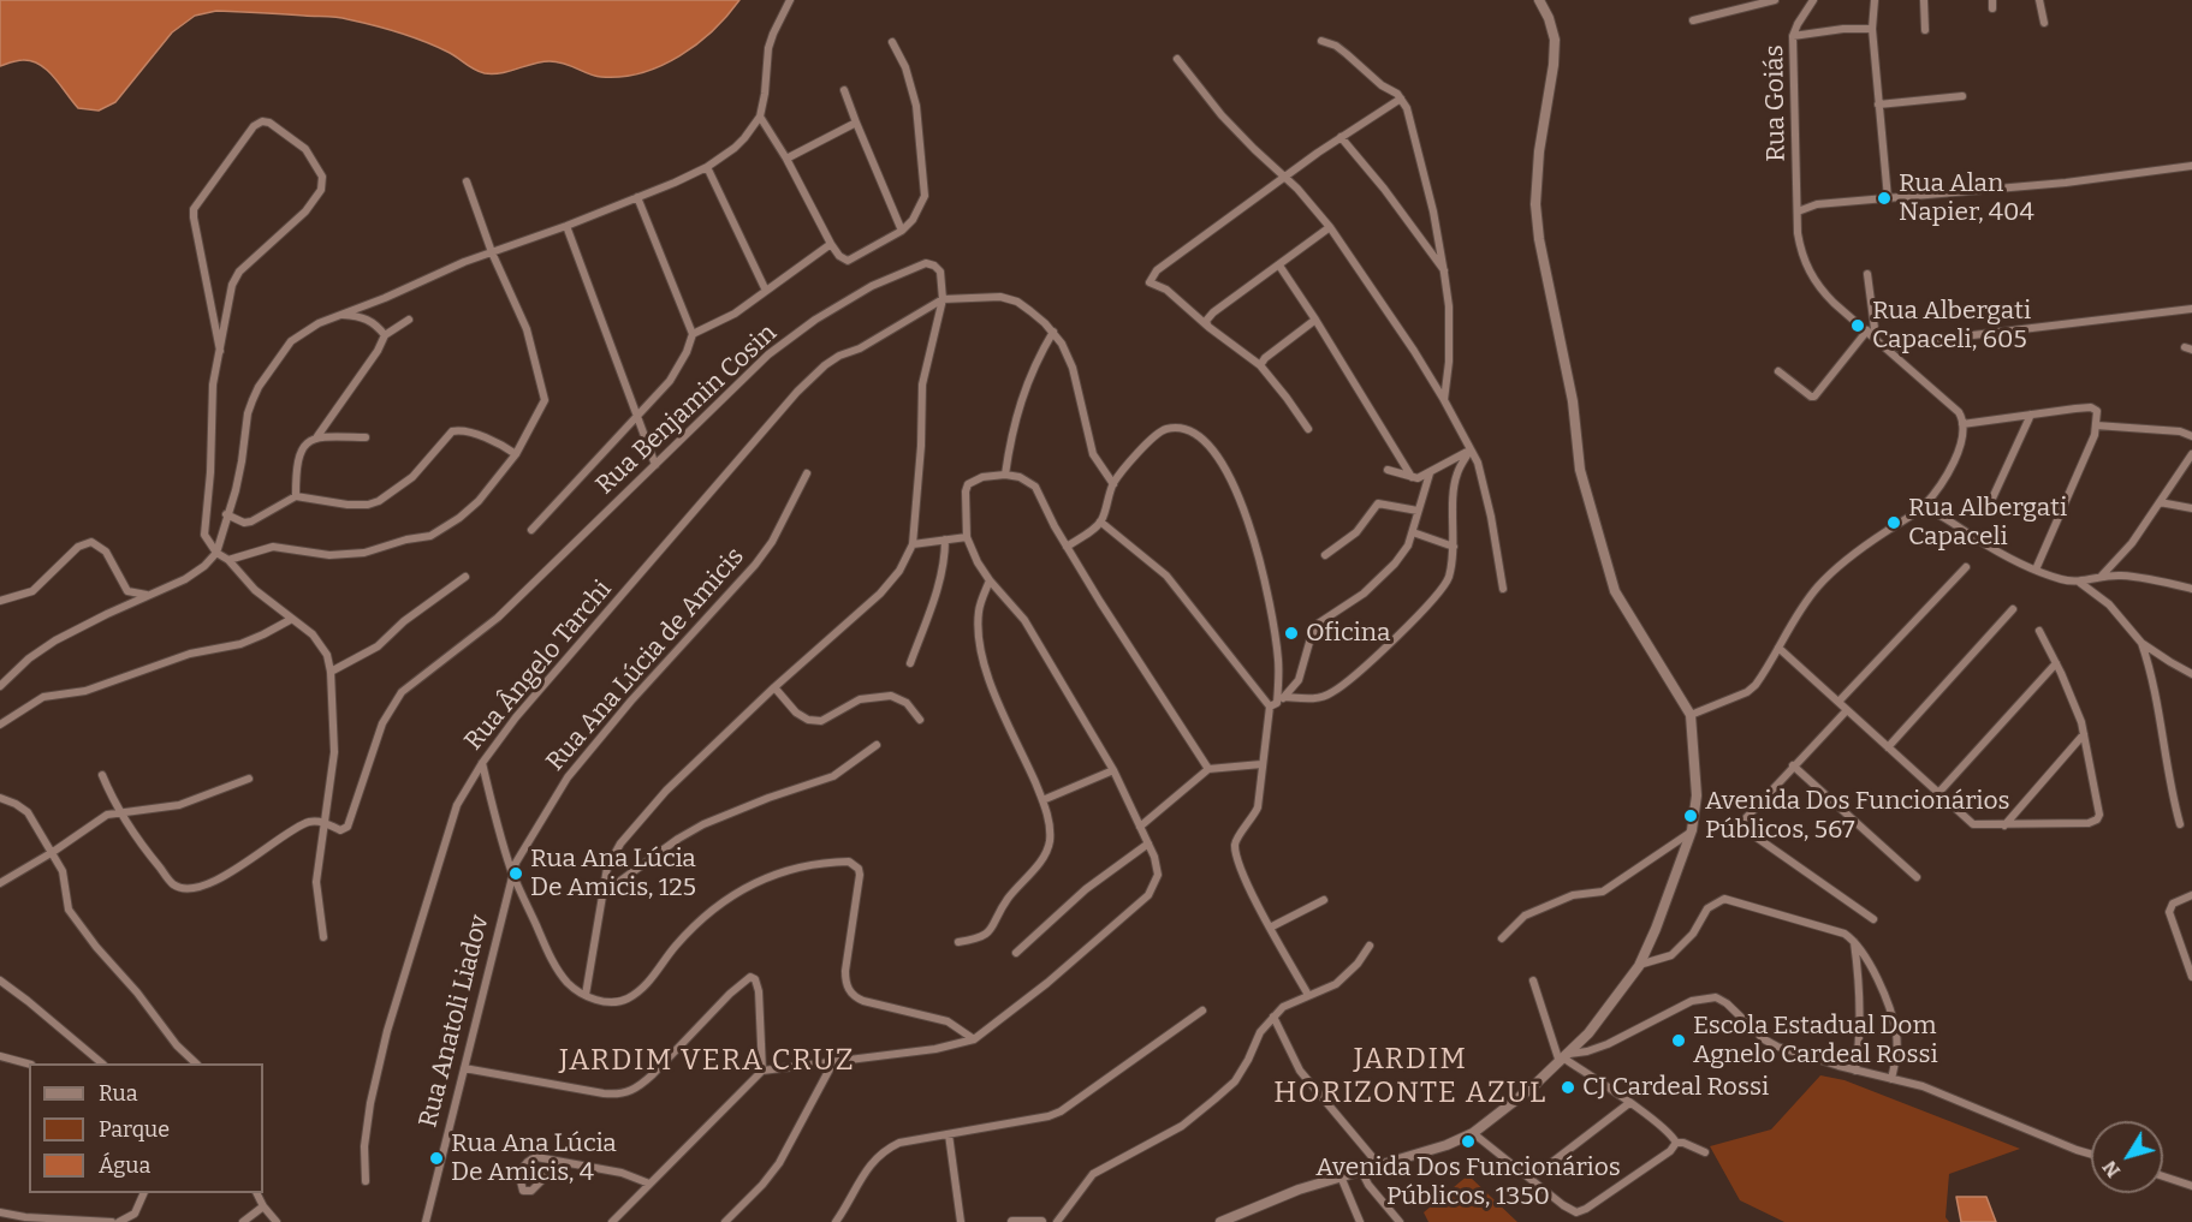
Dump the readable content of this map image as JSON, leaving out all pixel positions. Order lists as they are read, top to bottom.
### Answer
{
  "streets": {
    "street": [
      "Rua Goiás",
      "Rua Benjamin Cosin",
      "Rua Ana Lúcia de Amicis",
      "Rua Ângelo Tarchi",
      "Rua Anatoli Liadov"
    ]
  },
  "crossings": [
    ["Rua Benjamin Cosin", "Rua Ângelo Tarchi"],
    ["Rua Ana Lúcia de Amicis", "Rua Anatoli Liadov"]
  ],
  "districts": ["JARDIM HORIZONTE AZUL", "JARDIM VERA CRUZ"],
  "places": [
    "Rua Alan Napier, 404",
    "Rua Albergati Capaceli, 605",
    "Rua Albergati Capaceli",
    "Oficina",
    "Avenida Dos Funcionários Públicos, 567",
    "Rua Ana Lúcia De Amicis, 125",
    "Escola Estadual Dom Agnelo Cardeal Rossi",
    "CJ Cardeal Rossi",
    "Avenida Dos Funcionários Públicos, 1350",
    "Rua Ana Lúcia De Amicis, 4"
  ],
  "legend": ["Rua", "Parque", "Água"],
  "north": "bottom left"
}
